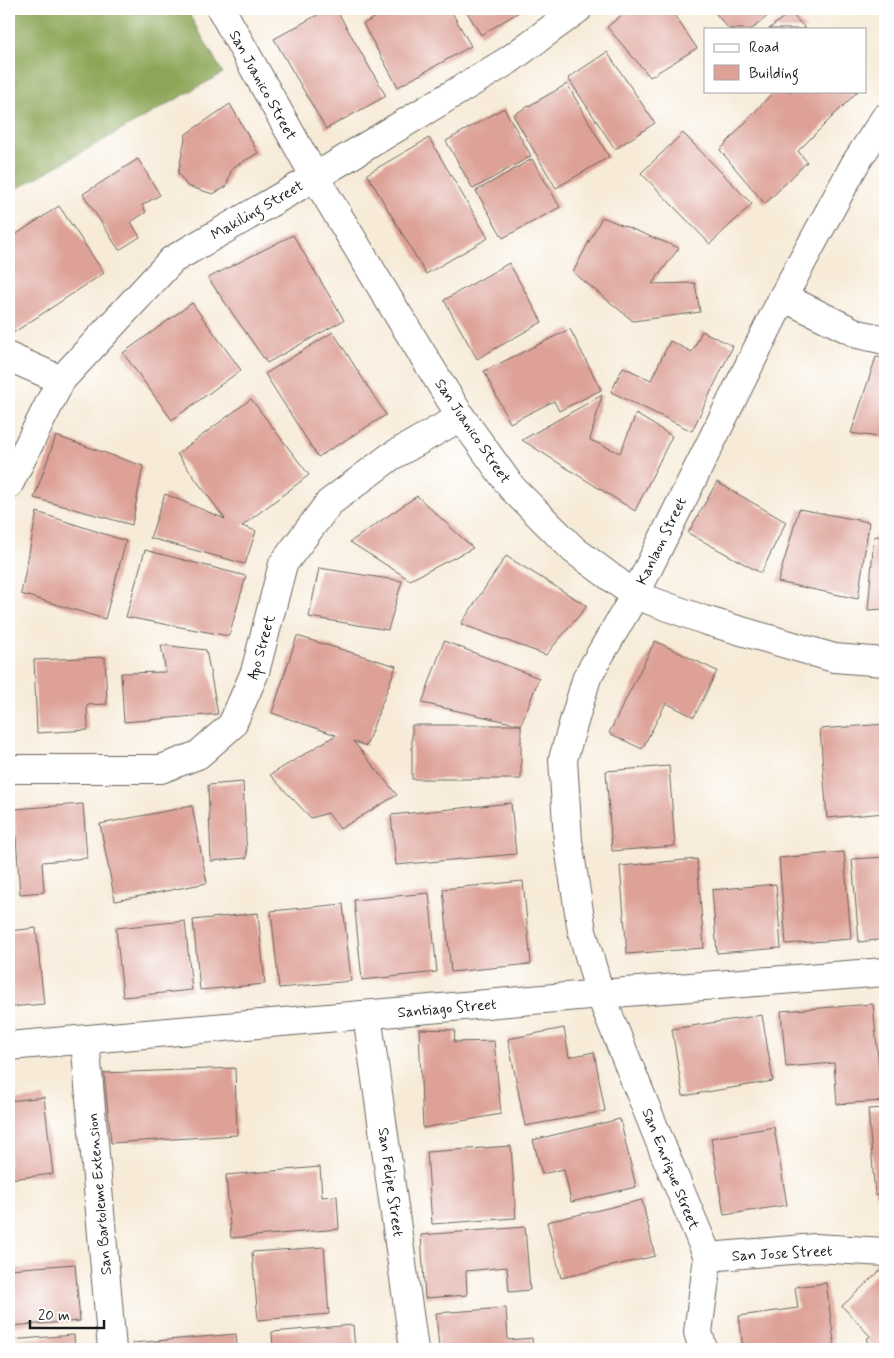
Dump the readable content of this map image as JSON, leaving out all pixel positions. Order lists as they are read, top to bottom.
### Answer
{
  "streets": {
    "street": [
      "San Juanico Street",
      "Makiling Street",
      "Kanlaon Street",
      "Apo Street",
      "Santiago Street",
      "San Enrique Street",
      "San Felipe Street",
      "San Bartoleme Extension",
      "San Jose Street"
    ]
  },
  "crossings": [
    ["San Juanico Street", "Makiling Street"],
    ["San Juanico Street", "Kanlaon Street"],
    ["San Juanico Street", "Apo Street"],
    ["Kanlaon Street", "Santiago Street"],
    ["Kanlaon Street", "San Enrique Street"],
    ["Santiago Street", "San Enrique Street"],
    ["Santiago Street", "San Felipe Street"],
    ["Santiago Street", "San Bartoleme Extension"],
    ["San Enrique Street", "San Jose Street"]
  ],
  "legend": ["Road", "Building"],
  "scale_bar": "20 m"
}
